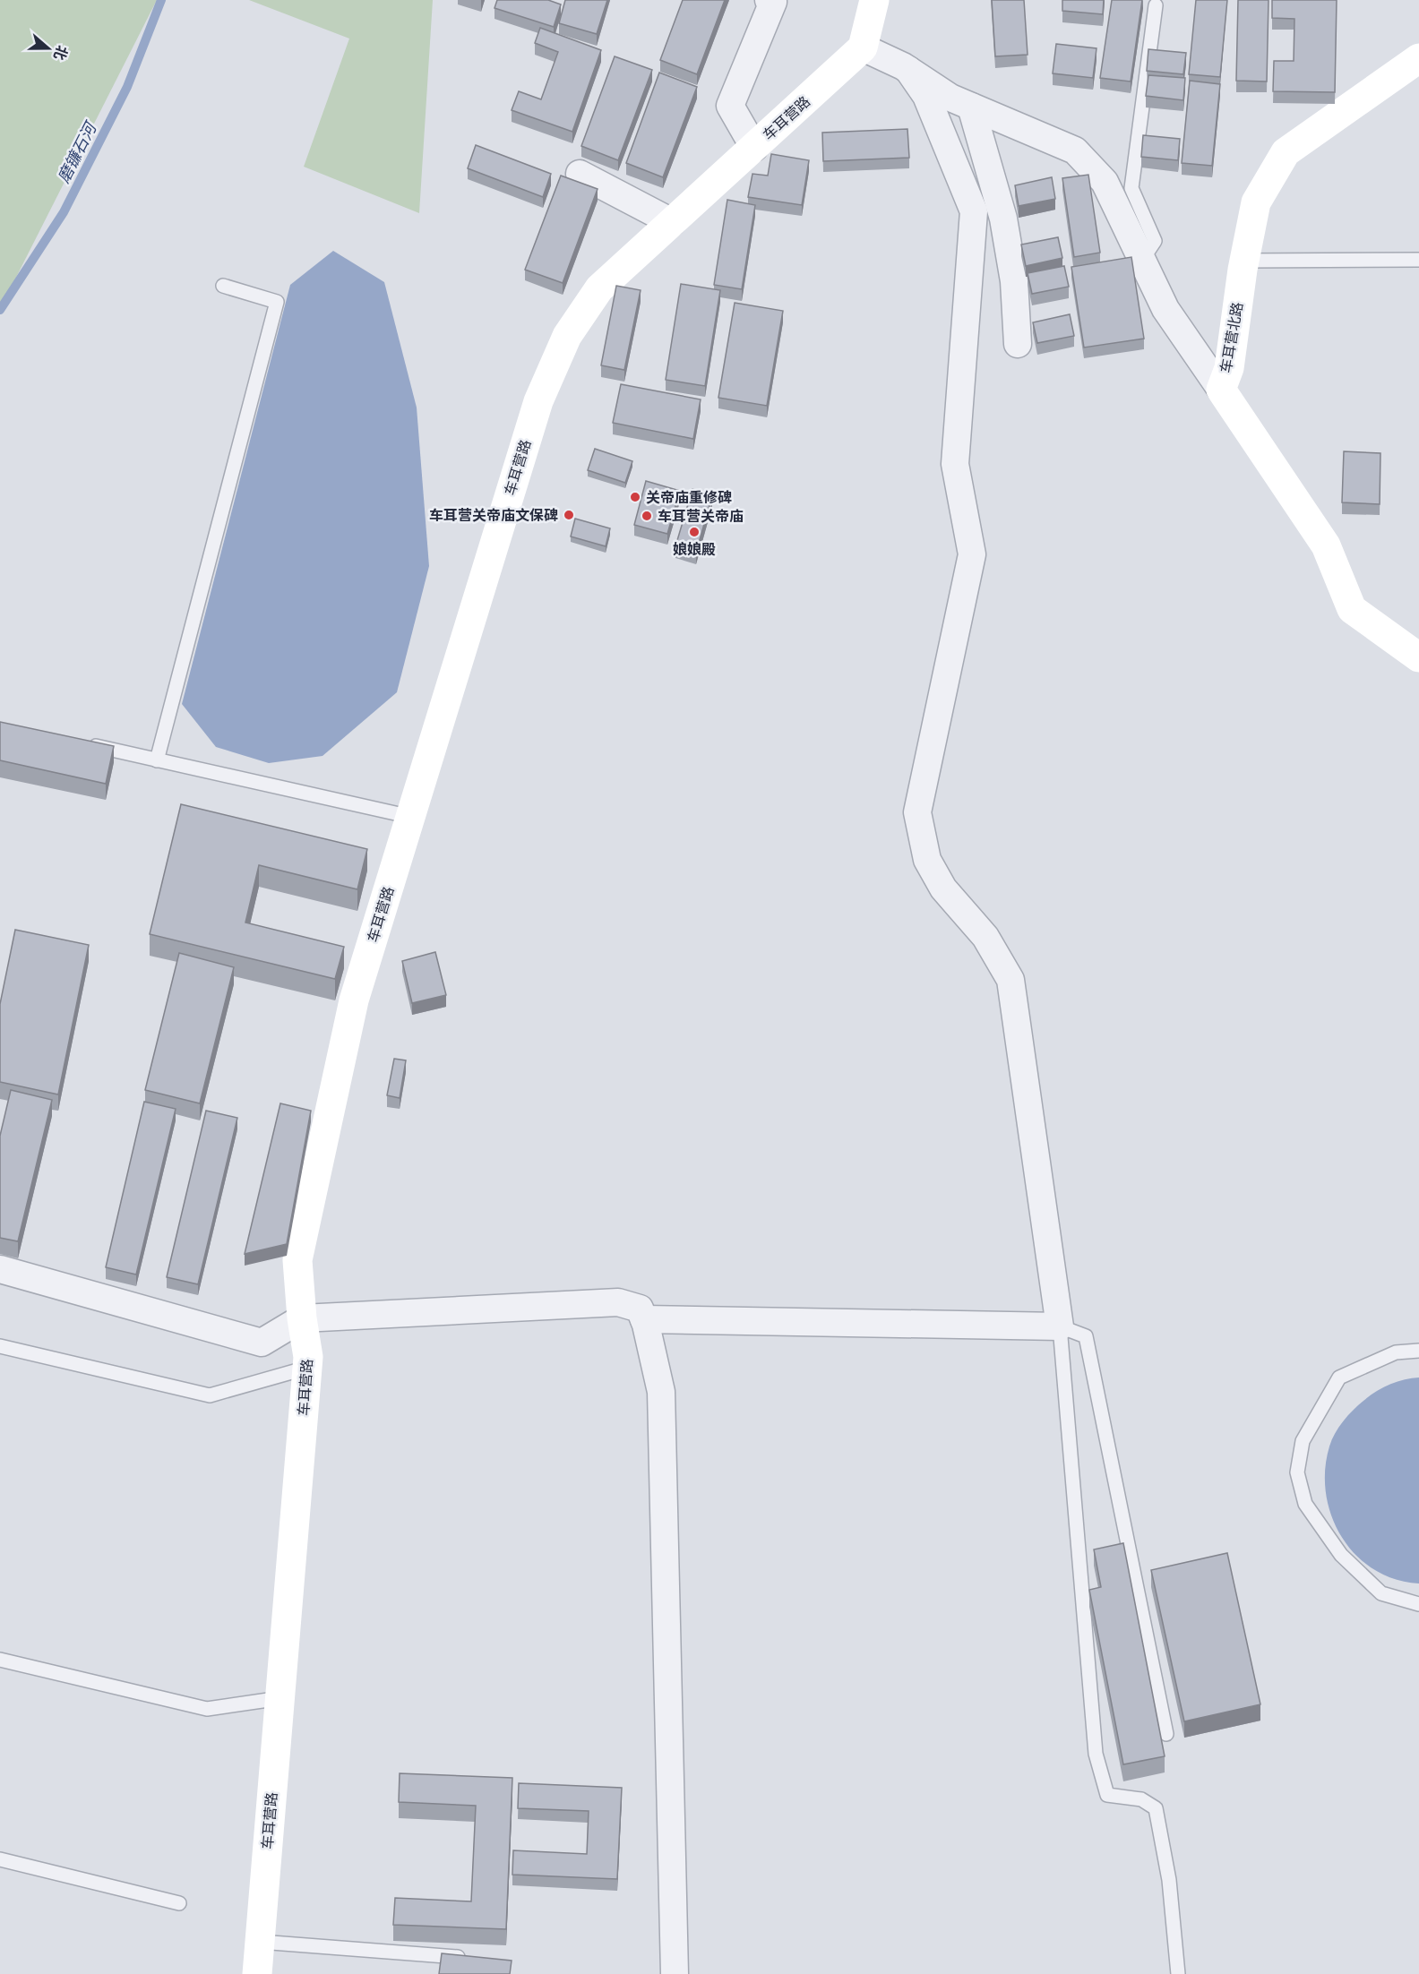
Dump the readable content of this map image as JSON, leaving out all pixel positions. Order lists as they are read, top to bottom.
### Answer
{
  "streets": {
    "street": ["车耳营路", "车耳营北路"]
  },
  "water": ["磨镰石河"],
  "places": [
    "关帝庙重修碑",
    "车耳营关帝庙文保碑",
    "车耳营关帝庙",
    "娘娘殿"
  ],
  "north": "right"
}
